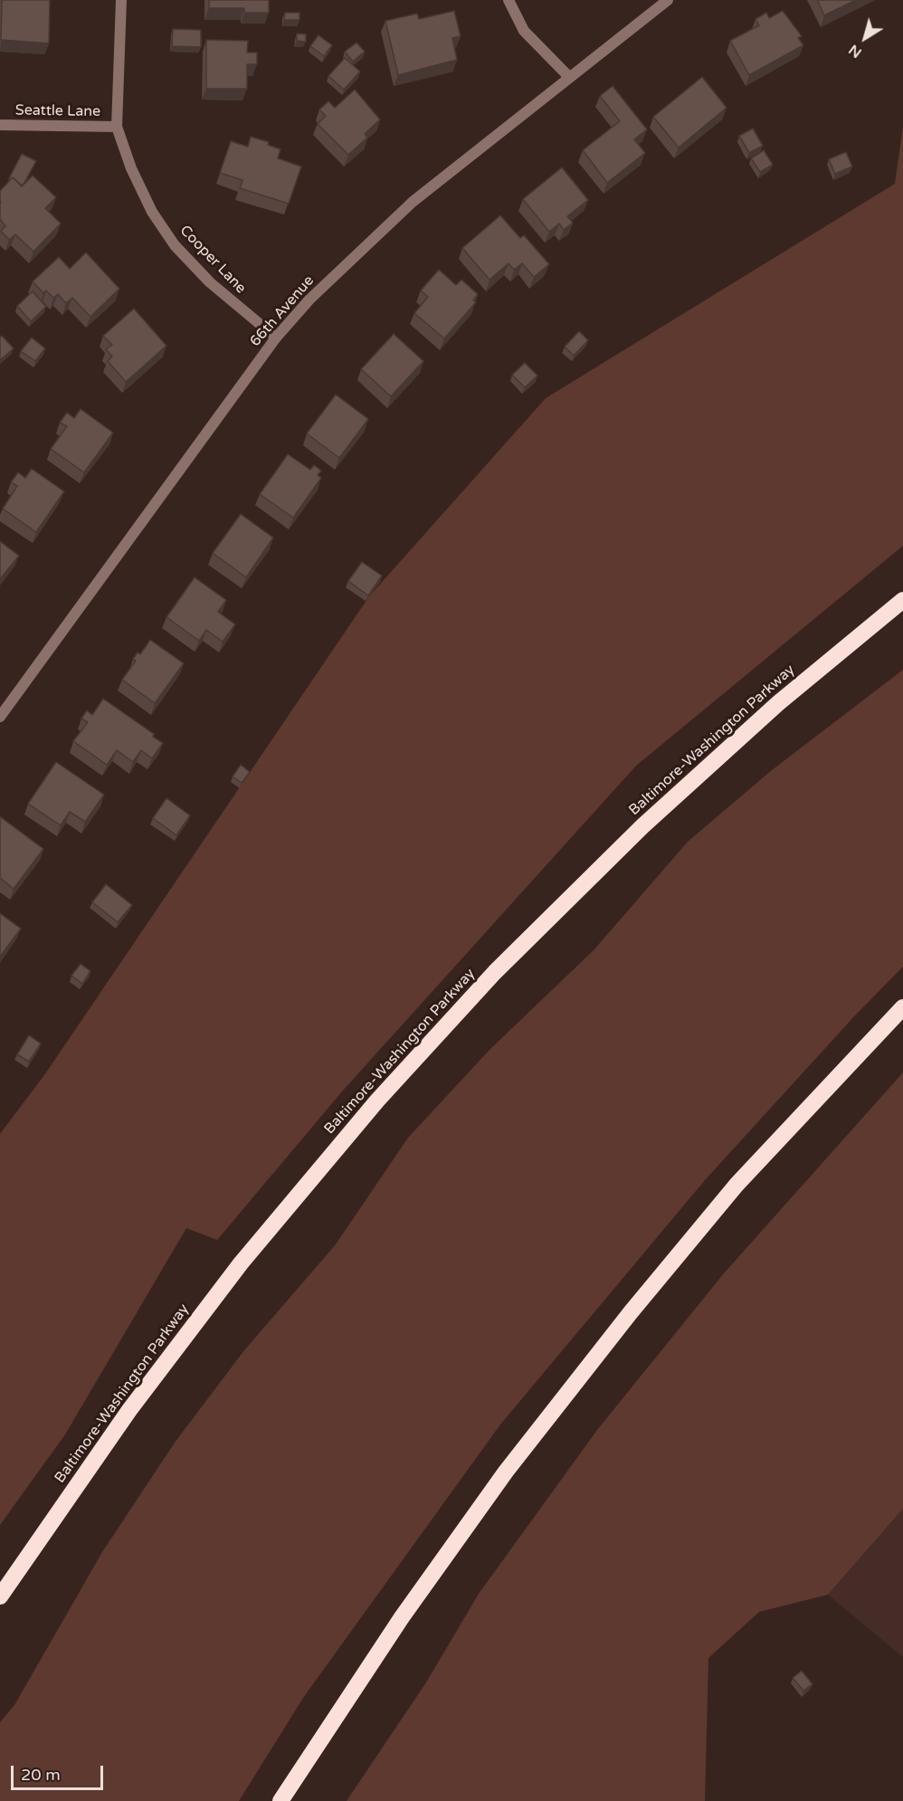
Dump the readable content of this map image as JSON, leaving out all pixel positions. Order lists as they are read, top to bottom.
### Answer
{
  "streets": {
    "highway": ["Baltimore-Washington Parkway"],
    "street": ["Seattle Lane", "Cooper Lane", "66th Avenue"]
  },
  "crossings": [
    ["Seattle Lane", "Cooper Lane"],
    ["Cooper Lane", "66th Avenue"]
  ],
  "scale_bar": "20 m",
  "north": "bottom left"
}
